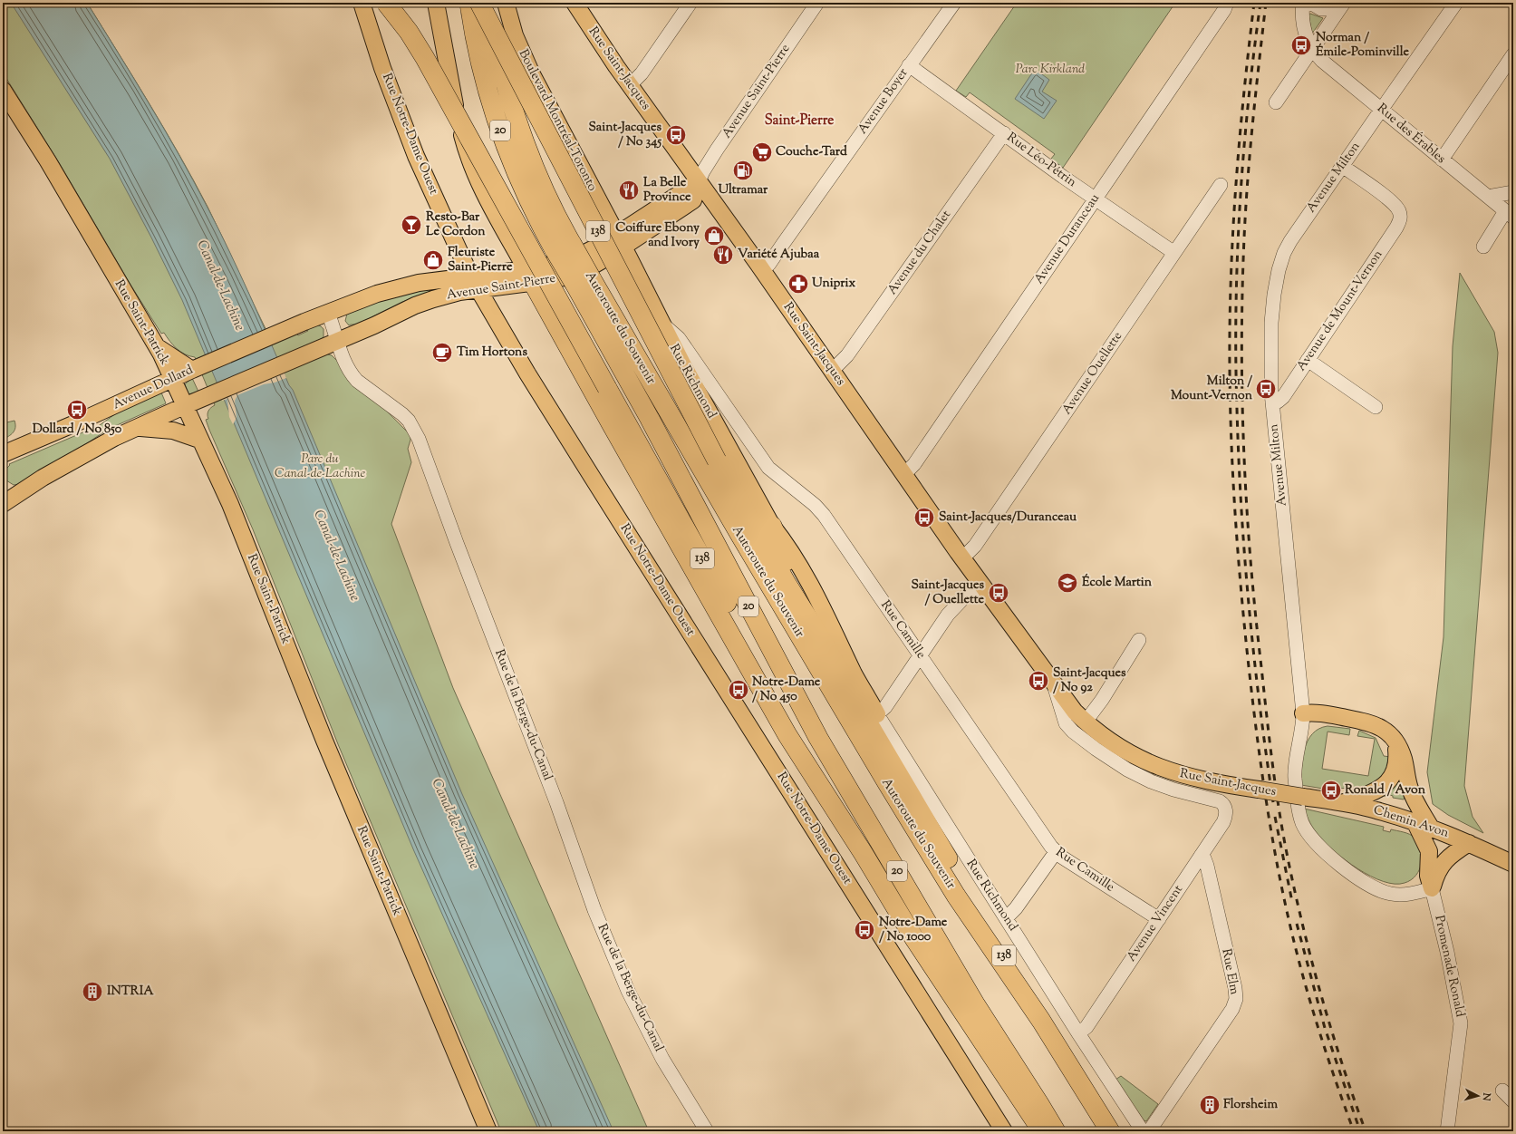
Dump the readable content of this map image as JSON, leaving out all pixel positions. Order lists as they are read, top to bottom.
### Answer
{
  "streets": {
    "highway": ["20", "138", "Autoroute du Souvenir"],
    "main road": [
      "Rue Saint-Jacques",
      "Avenue Saint-Pierre",
      "Boulevard Montréal-Toronto",
      "Rue Notre-Dame Ouest",
      "Rue Saint-Patrick",
      "Rue Richmond",
      "Avenue Dollard",
      "Chemin Avon"
    ],
    "street": [
      "Avenue Boyer",
      "Rue des Érables",
      "Rue Léo-Pétrin",
      "Avenue Milton",
      "Avenue Duranceau",
      "Avenue du Chalet",
      "Avenue de Mount-Vernon",
      "Avenue Ouellette",
      "Rue Camille",
      "Rue de la Berge-du-Canal",
      "Avenue Vincent",
      "Promenade Ronald",
      "Rue Elm"
    ]
  },
  "crossings": [
    ["Rue Saint-Jacques", "Avenue Saint-Pierre"],
    ["Rue Saint-Jacques", "Avenue Boyer"],
    ["Rue Saint-Jacques", "Avenue Duranceau"],
    ["Rue Saint-Jacques", "Avenue du Chalet"],
    ["Rue Saint-Jacques", "Avenue Ouellette"],
    ["Rue Saint-Jacques", "Chemin Avon"],
    ["Rue Saint-Jacques", "Avenue Vincent"],
    ["Avenue Saint-Pierre", "Boulevard Montréal-Toronto"],
    ["Avenue Saint-Pierre", "Rue Notre-Dame Ouest"],
    ["Avenue Saint-Pierre", "Rue Richmond"],
    ["Avenue Saint-Pierre", "Avenue Dollard"],
    ["Avenue Saint-Pierre", "Rue de la Berge-du-Canal"],
    ["Avenue Boyer", "Rue Léo-Pétrin"],
    ["Boulevard Montréal-Toronto", "Rue Richmond"],
    ["Rue des Érables", "Avenue Milton"],
    ["Rue Léo-Pétrin", "Avenue Duranceau"],
    ["Rue Léo-Pétrin", "Avenue du Chalet"],
    ["Rue Léo-Pétrin", "Avenue Ouellette"],
    ["Avenue Milton", "Avenue de Mount-Vernon"],
    ["Avenue Milton", "Promenade Ronald"],
    ["138", "Autoroute du Souvenir"],
    ["Rue Saint-Patrick", "Avenue Dollard"],
    ["Rue Richmond", "Rue Camille"],
    ["Rue Richmond", "Avenue Vincent"],
    ["Rue Camille", "Avenue Vincent"],
    ["Avenue Vincent", "Rue Elm"]
  ],
  "districts": ["Saint-Pierre"],
  "water": ["Canal-de-Lachine"],
  "parks": ["Parc Kirkland", "Parc du Canal-de-Lachine"],
  "places": {
    "bus stop": [
      "Norman / Émile-Pominville",
      "Saint-Jacques / No 345",
      "Milton / Mount-Vernon",
      "Dollard / No 850",
      "Saint-Jacques/Duranceau",
      "Saint-Jacques / Ouellette",
      "Saint-Jacques / No 92",
      "Notre-Dame / No 450",
      "Ronald / Avon",
      "Notre-Dame / No 1000"
    ],
    "supermarket": ["Couche-Tard"],
    "fuel station": ["Ultramar"],
    "restaurant": ["La Belle Province", "Variété Ajubaa"],
    "bar": ["Resto-Bar Le Cordon"],
    "shop": ["Coiffure Ebony and Ivory", "Fleuriste Saint-Pierre"],
    "pharmacy": ["Uniprix"],
    "cafe": ["Tim Hortons"],
    "school or university": ["École Martin"],
    "building": ["INTRIA", "Florsheim"]
  },
  "north": "right"
}
